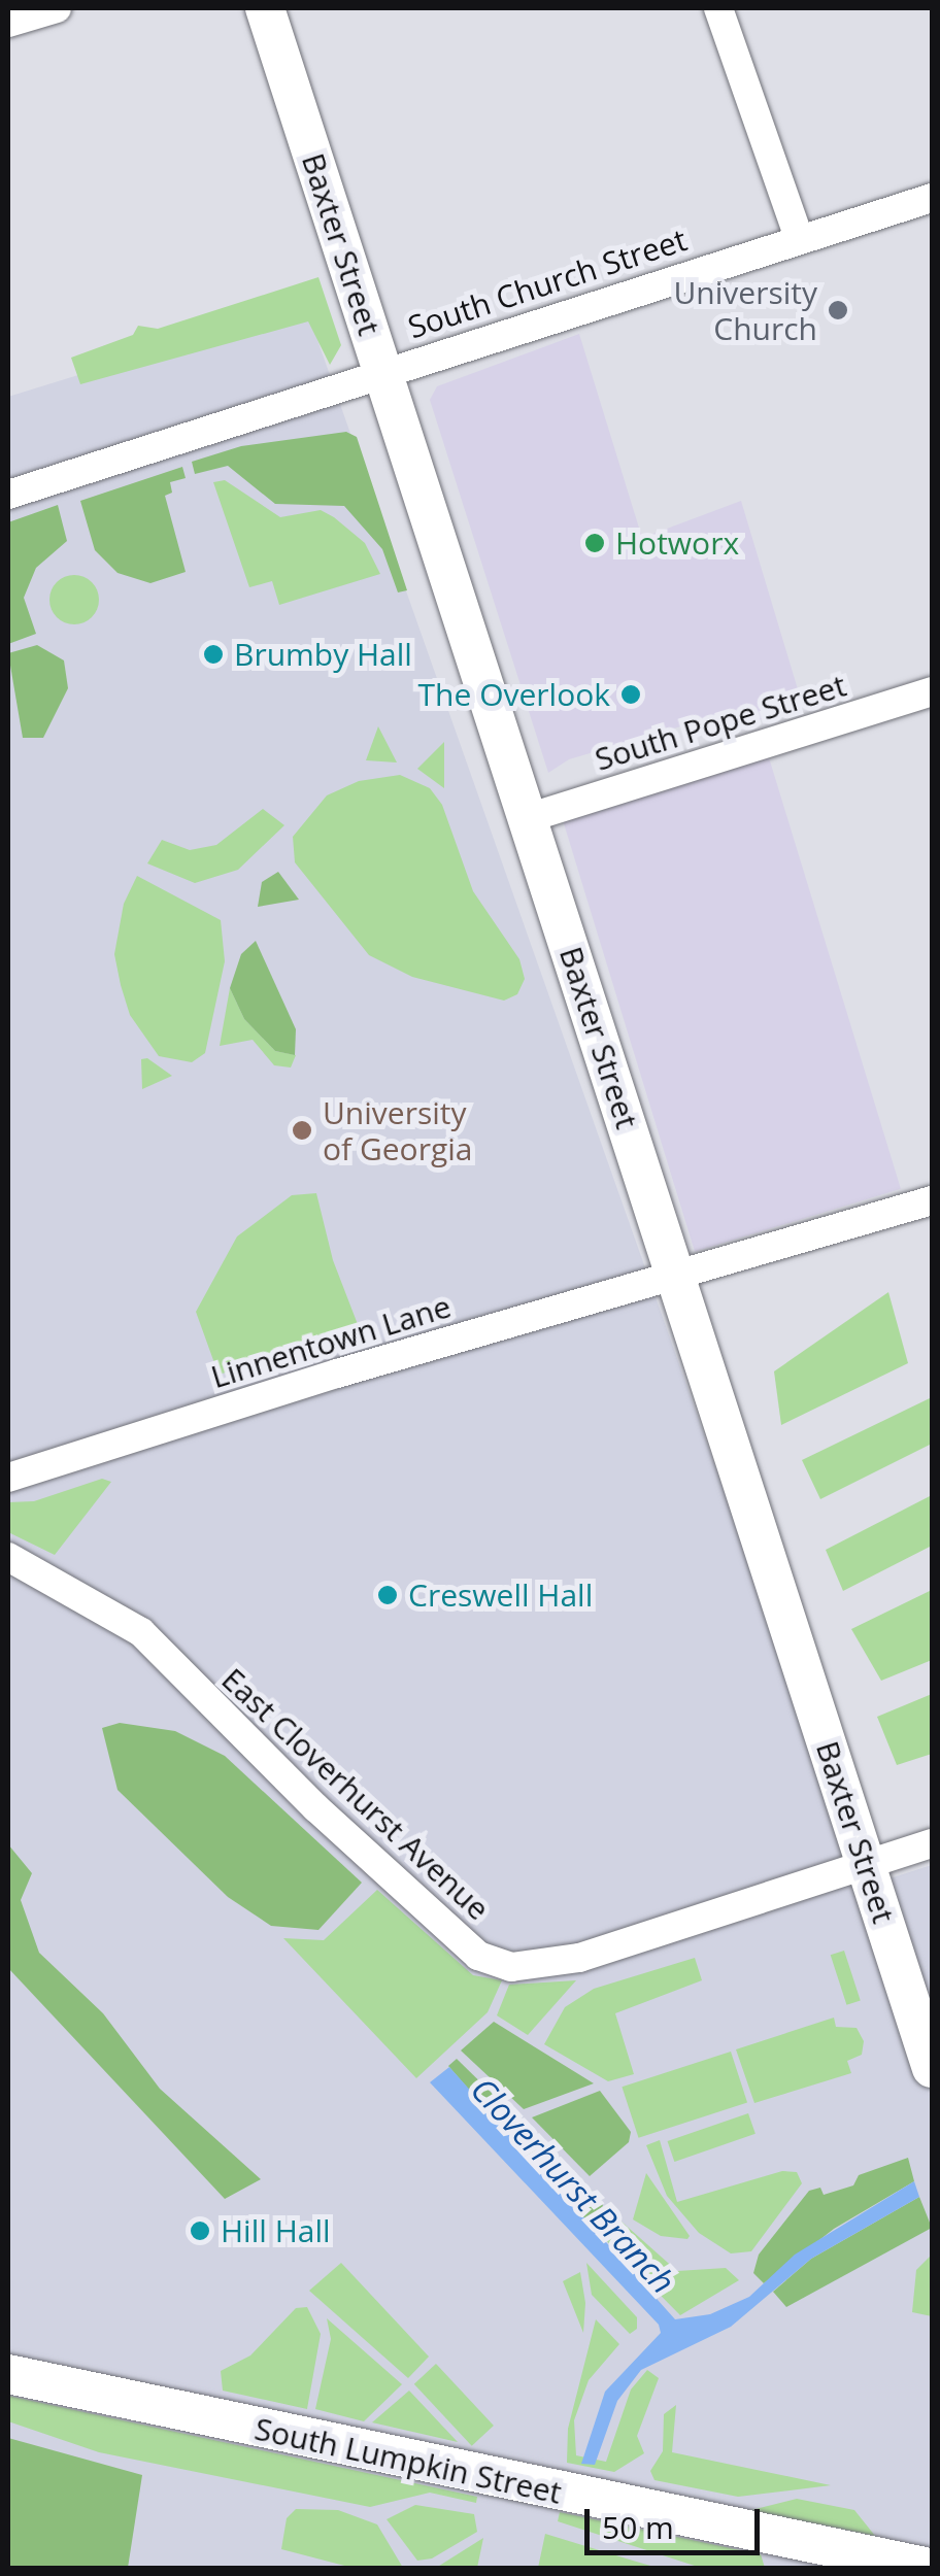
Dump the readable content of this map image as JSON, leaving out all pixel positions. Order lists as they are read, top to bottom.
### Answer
{
  "streets": {
    "main road": ["Baxter Street", "South Lumpkin Street"],
    "street": [
      "South Church Street",
      "South Pope Street",
      "Linnentown Lane",
      "East Cloverhurst Avenue"
    ]
  },
  "crossings": [
    ["Baxter Street", "South Church Street"],
    ["Baxter Street", "South Pope Street"],
    ["Baxter Street", "Linnentown Lane"],
    ["Baxter Street", "East Cloverhurst Avenue"]
  ],
  "water": ["Cloverhurst Branch"],
  "places": [
    "University Church",
    "Hotworx",
    "Brumby Hall",
    "The Overlook",
    "University of Georgia",
    "Creswell Hall",
    "Hill Hall"
  ],
  "scale_bar": "50 m"
}
